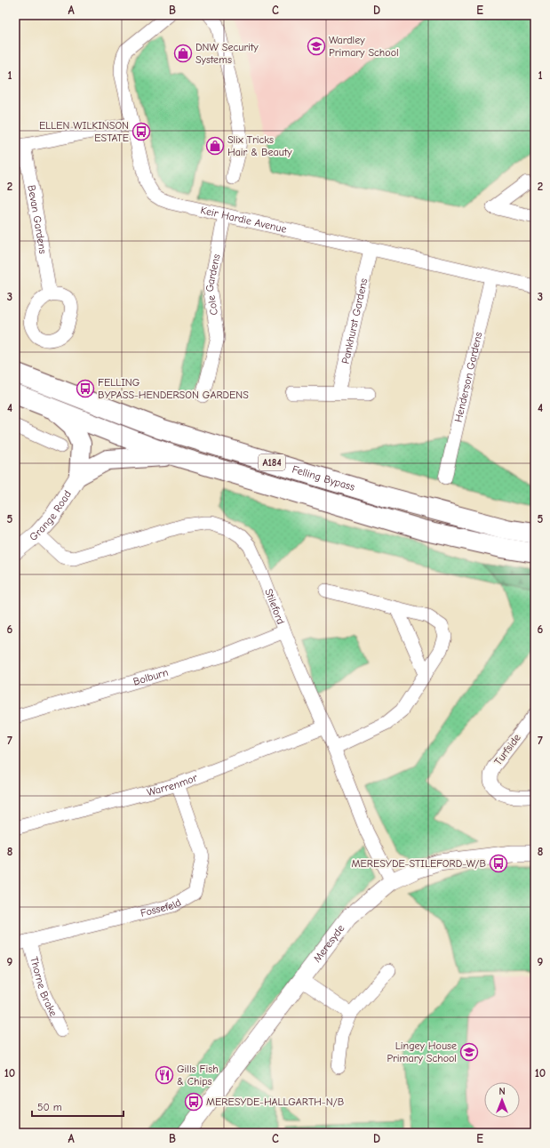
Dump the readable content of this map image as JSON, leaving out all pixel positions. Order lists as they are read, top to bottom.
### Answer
{
  "streets": {
    "highway": ["A184", "Felling Bypass"],
    "street": [
      "Bevan Gardens",
      "Keir Hardie Avenue",
      "Cole Gardens",
      "Pankhurst Gardens",
      "Henderson Gardens",
      "Grange Road",
      "Stileford",
      "Bolburn",
      "Turfside",
      "Warrenmor",
      "Fossefeld",
      "Meresyde",
      "Thorne Brake"
    ]
  },
  "crossings": [
    ["Keir Hardie Avenue", "Cole Gardens"],
    ["Keir Hardie Avenue", "Pankhurst Gardens"],
    ["Keir Hardie Avenue", "Henderson Gardens"],
    ["Grange Road", "Stileford"],
    ["Stileford", "Bolburn"],
    ["Stileford", "Warrenmor"],
    ["Stileford", "Meresyde"],
    ["Warrenmor", "Fossefeld"],
    ["Fossefeld", "Thorne Brake"]
  ],
  "places": {
    "school or university": ["Wardley Primary School", "Lingey House Primary School"],
    "shop": ["DNW Security Systems", "Slix Tricks Hair & Beauty"],
    "bus stop": [
      "ELLEN WILKINSON ESTATE",
      "FELLING BYPASS-HENDERSON GARDENS",
      "MERESYDE-STILEFORD-W/B",
      "MERESYDE-HALLGARTH-N/B"
    ],
    "restaurant": ["Gills Fish & Chips"]
  },
  "scale_bar": "50 m",
  "north": "top",
  "grid": {
    "columns": [
      "A",
      "B",
      "C",
      "D",
      "E"
    ],
    "rows": [
      "1",
      "2",
      "3",
      "4",
      "5",
      "6",
      "7",
      "8",
      "9",
      "10"
    ]
  }
}
